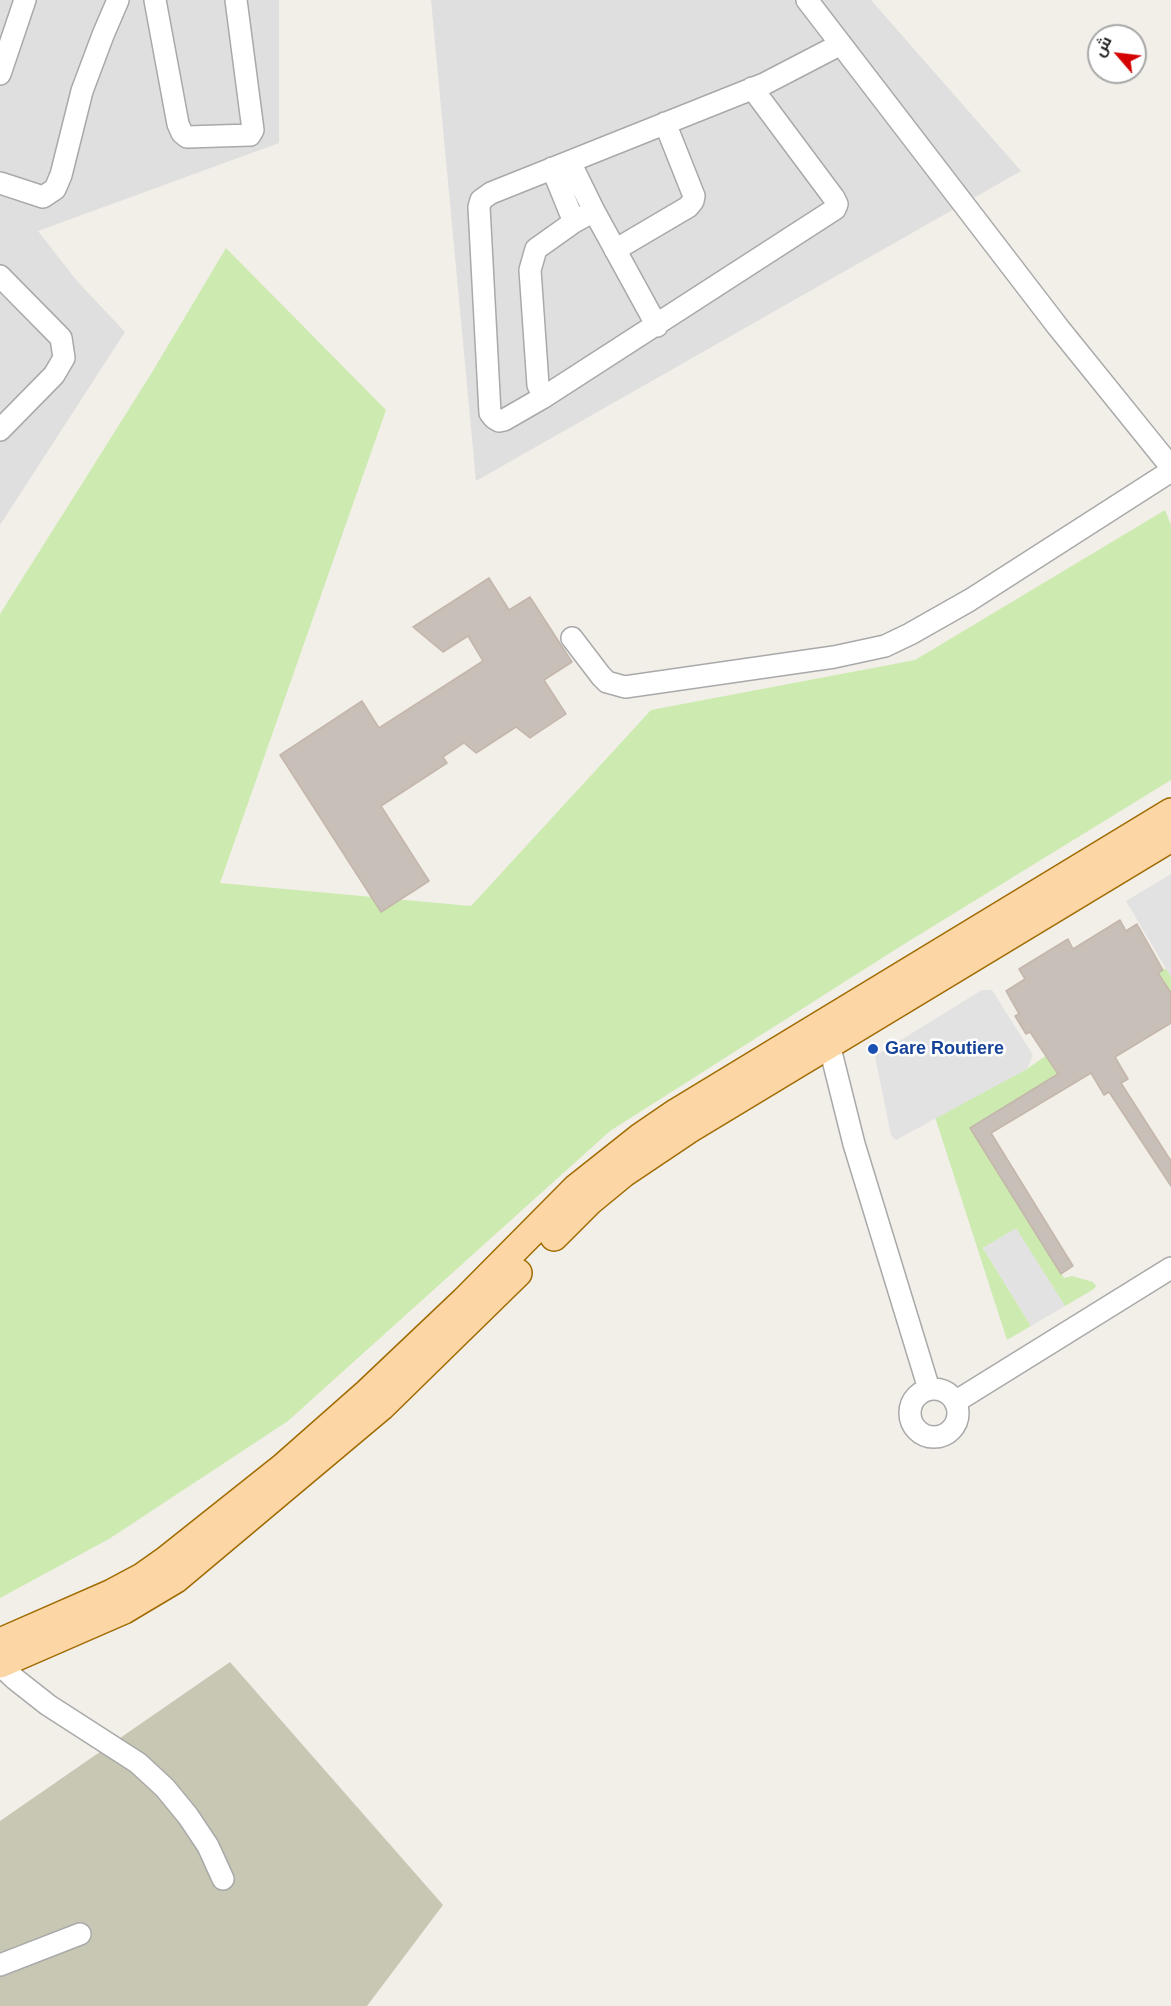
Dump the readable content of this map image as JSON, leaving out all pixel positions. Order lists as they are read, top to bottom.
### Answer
{
  "places": ["Gare Routiere"],
  "north": "top left"
}
